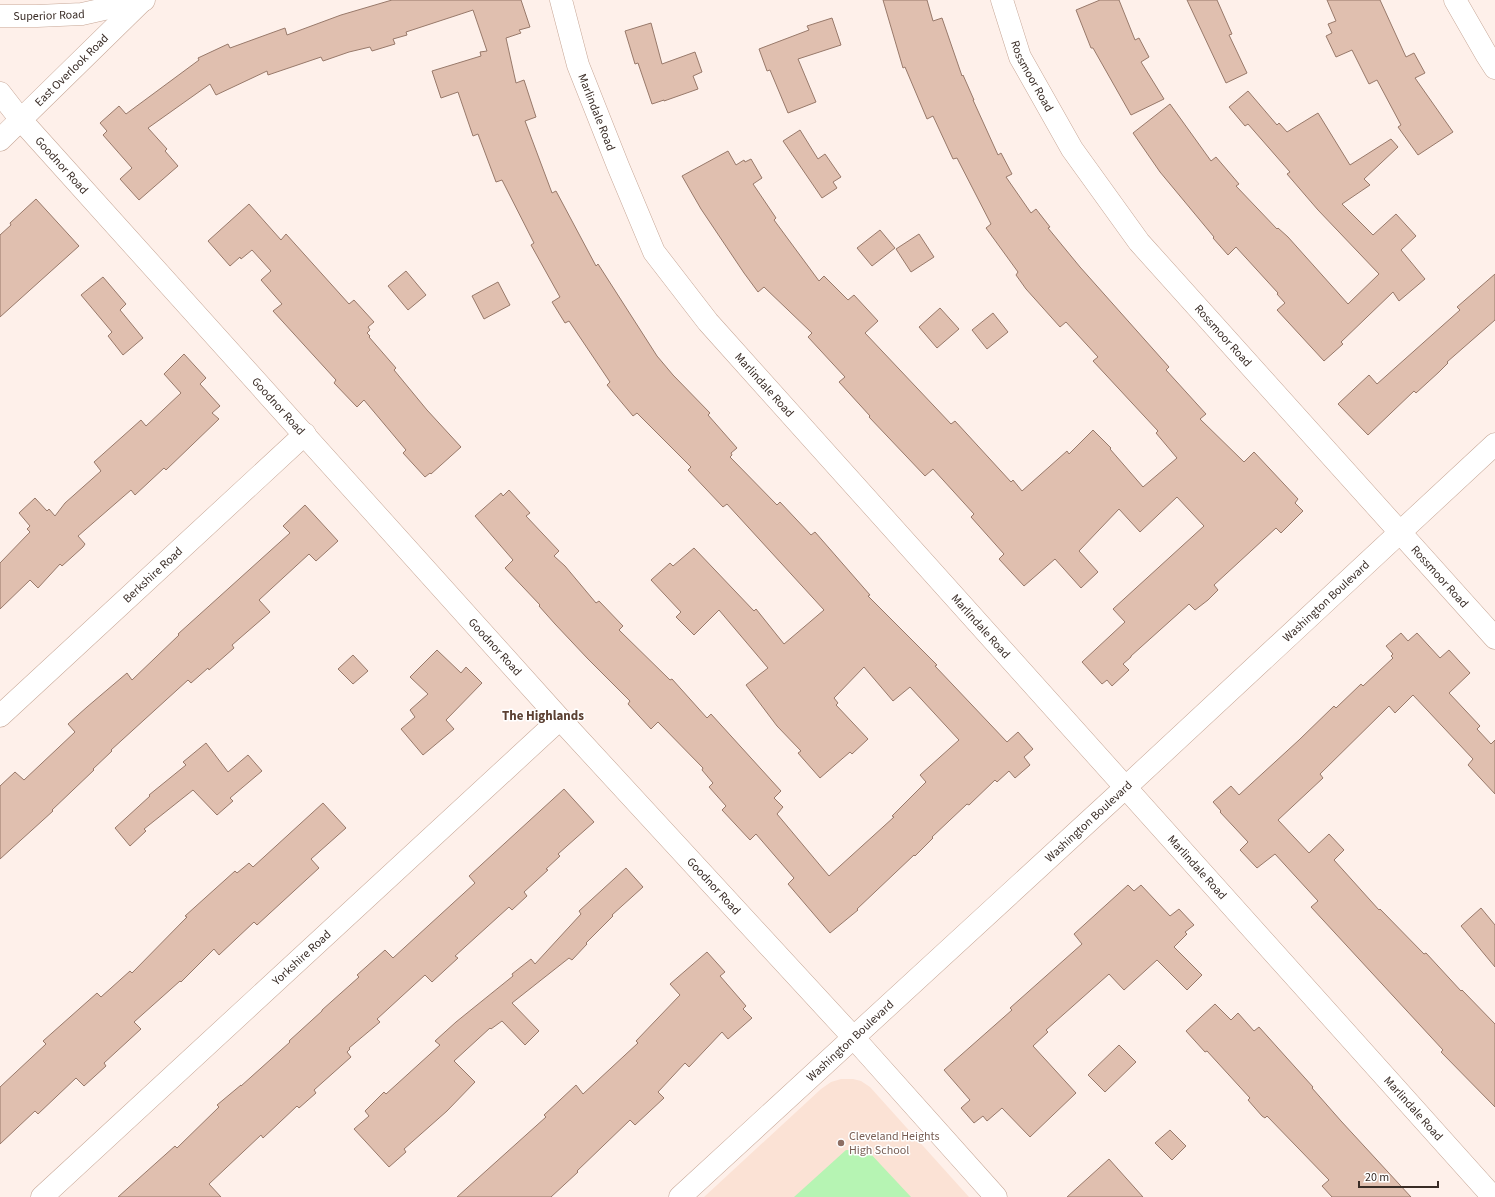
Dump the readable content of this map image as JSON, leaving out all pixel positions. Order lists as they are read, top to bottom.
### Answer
{
  "streets": {
    "street": [
      "Superior Road",
      "East Overlook Road",
      "Rossmoor Road",
      "Marlindale Road",
      "Goodnor Road",
      "Berkshire Road",
      "Washington Boulevard",
      "Yorkshire Road"
    ]
  },
  "crossings": [
    ["Superior Road", "East Overlook Road"],
    ["East Overlook Road", "Goodnor Road"],
    ["Rossmoor Road", "Washington Boulevard"],
    ["Marlindale Road", "Washington Boulevard"],
    ["Goodnor Road", "Berkshire Road"],
    ["Goodnor Road", "Washington Boulevard"],
    ["Goodnor Road", "Yorkshire Road"]
  ],
  "districts": ["The Highlands"],
  "places": ["Cleveland Heights High School"],
  "scale_bar": "20 m"
}
